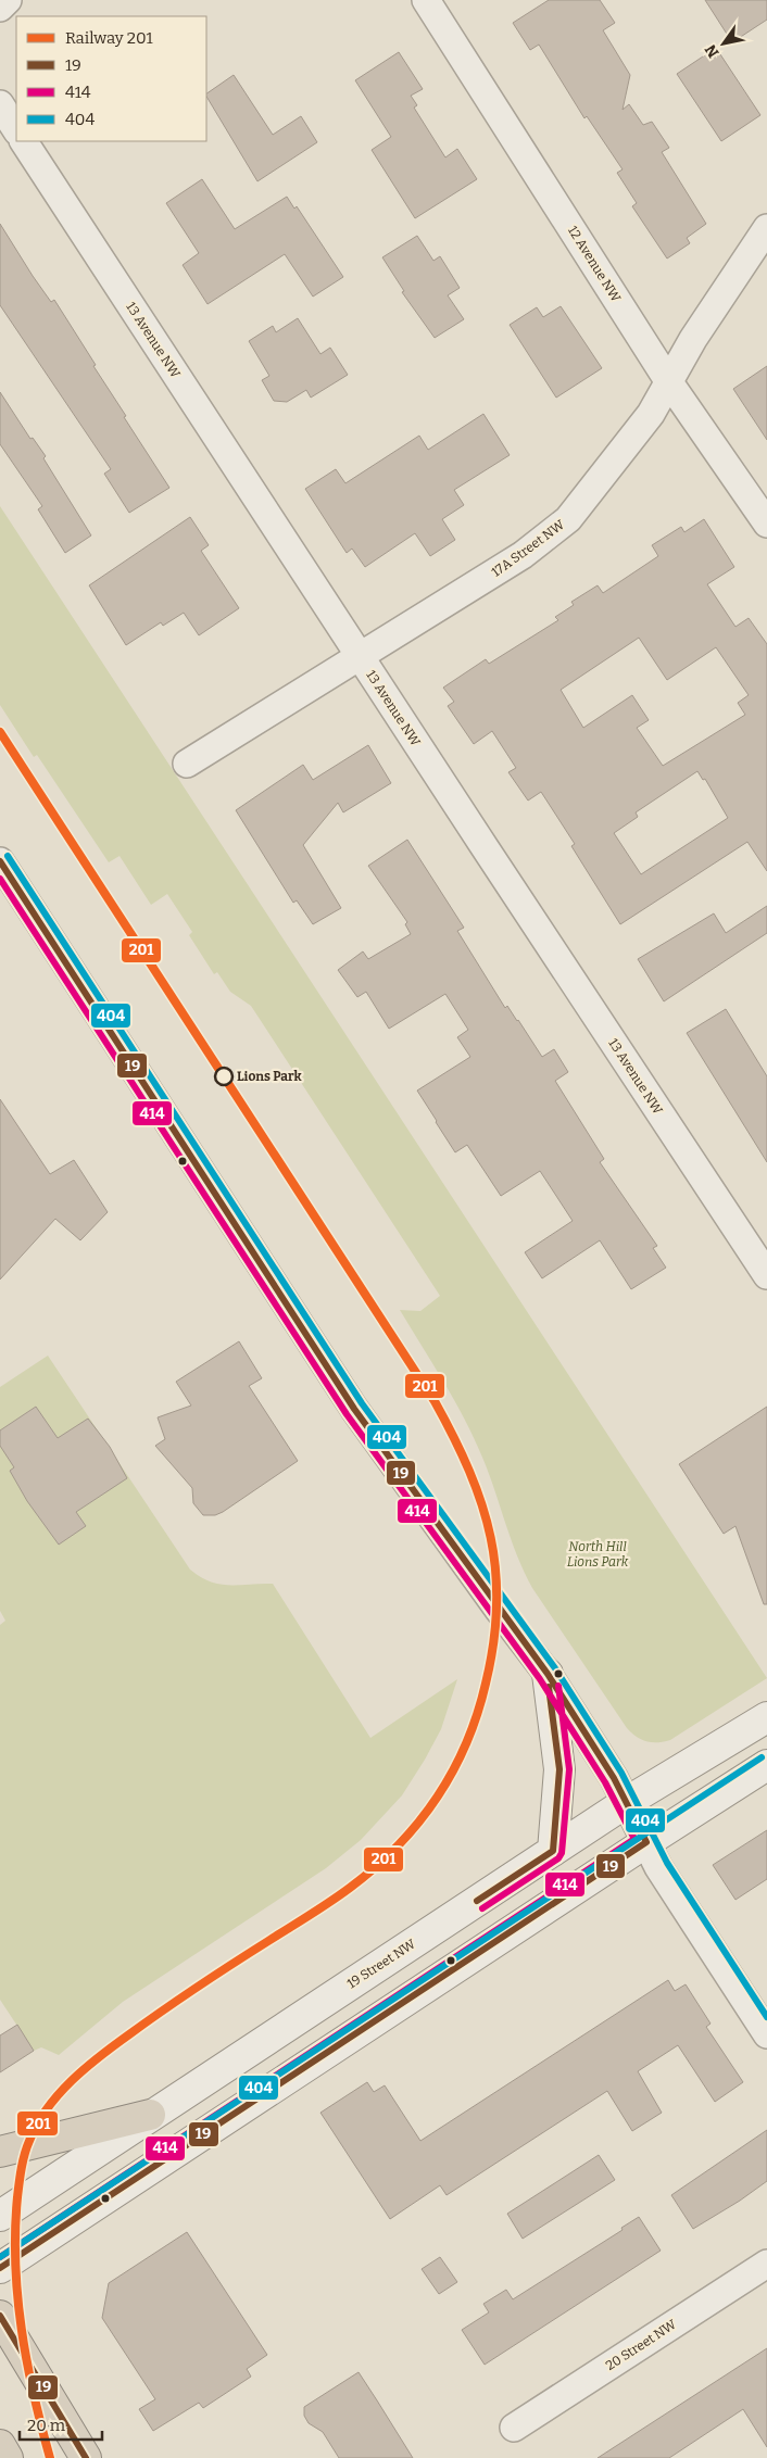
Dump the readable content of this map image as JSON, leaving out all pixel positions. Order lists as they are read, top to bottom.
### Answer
{
  "streets": {
    "street": [
      "12 Avenue NW",
      "13 Avenue NW",
      "17A Street NW",
      "19 Street NW",
      "20 Street NW"
    ]
  },
  "crossings": [
    ["12 Avenue NW", "17A Street NW"],
    ["13 Avenue NW", "17A Street NW"]
  ],
  "parks": ["North Hill Lions Park"],
  "places": ["Lions Park"],
  "lines": [
    "rail line 201",
    "transit line 404",
    "transit line 19",
    "transit line 414"
  ],
  "legend": [
    "Railway 201",
    "19",
    "414",
    "404"
  ],
  "scale_bar": "20 m",
  "north": "bottom left"
}
